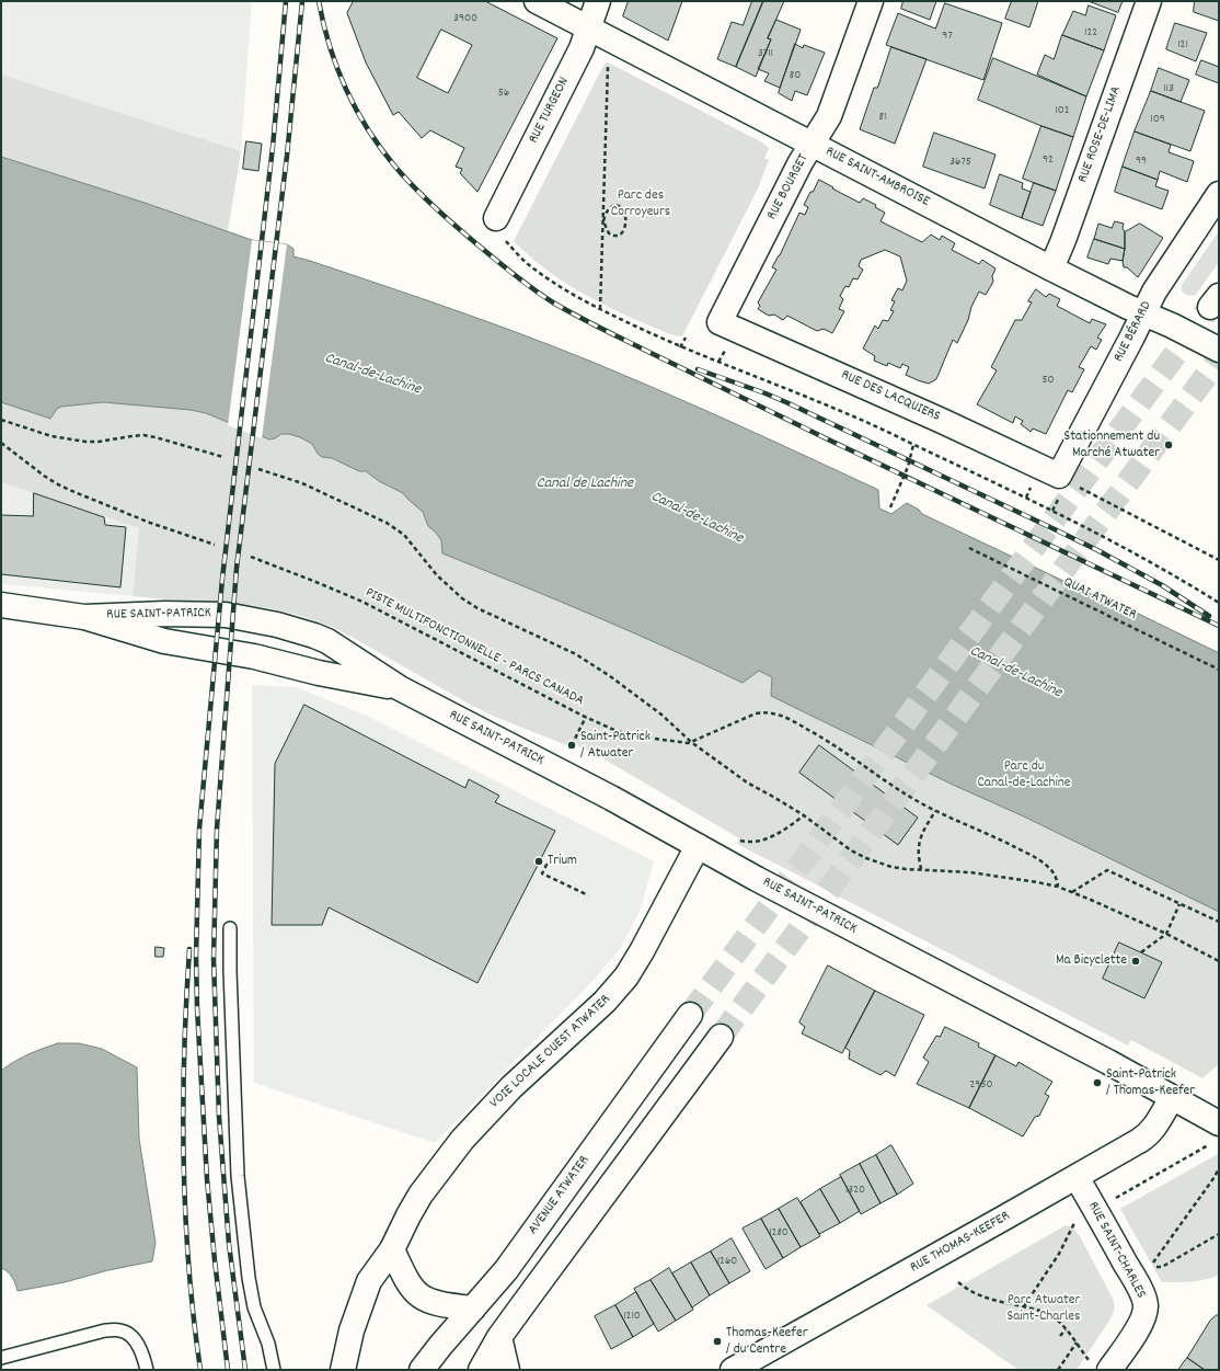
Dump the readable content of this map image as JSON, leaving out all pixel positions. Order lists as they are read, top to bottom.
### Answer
{
  "streets": {
    "street": [
      "RUE TURGEON",
      "RUE ROSE-DE-LIMA",
      "RUE SAINT-AMBROISE",
      "RUE BOURGET",
      "RUE BÉRARD",
      "RUE DES LACQUIERS",
      "RUE SAINT-PATRICK",
      "VOIE LOCALE OUEST ATWATER",
      "AVENUE ATWATER",
      "RUE THOMAS-KEEFER",
      "RUE SAINT-CHARLES"
    ],
    "path": ["QUAI ATWATER", "PISTE MULTIFONCTIONNELLE - PARCS CANADA"]
  },
  "crossings": [
    ["RUE TURGEON", "RUE SAINT-AMBROISE"],
    ["RUE ROSE-DE-LIMA", "RUE SAINT-AMBROISE"],
    ["RUE SAINT-AMBROISE", "RUE BOURGET"],
    ["RUE SAINT-AMBROISE", "RUE BÉRARD"],
    ["RUE BOURGET", "RUE DES LACQUIERS"],
    ["RUE BÉRARD", "RUE DES LACQUIERS"],
    ["RUE SAINT-PATRICK", "VOIE LOCALE OUEST ATWATER"],
    ["RUE SAINT-PATRICK", "RUE THOMAS-KEEFER"],
    ["RUE THOMAS-KEEFER", "RUE SAINT-CHARLES"]
  ],
  "water": ["Canal-de-Lachine", "Canal de Lachine"],
  "parks": ["Parc des Corroyeurs", "Parc du Canal-de-Lachine", "Parc Atwater Saint-Charles"],
  "places": [
    "Stationnement du Marché Atwater",
    "Saint-Patrick / Atwater",
    "Trium",
    "Ma Bicyclette",
    "Saint-Patrick / Thomas-Keefer",
    "Thomas-Keefer / du Centre"
  ],
  "house_numbers": [
    "3900",
    "122",
    "97",
    "121",
    "3711",
    "80",
    "113",
    "56",
    "102",
    "81",
    "109",
    "92",
    "99",
    "3675",
    "50",
    "2950",
    "1320",
    "1280",
    "1260",
    "1210"
  ]
}
